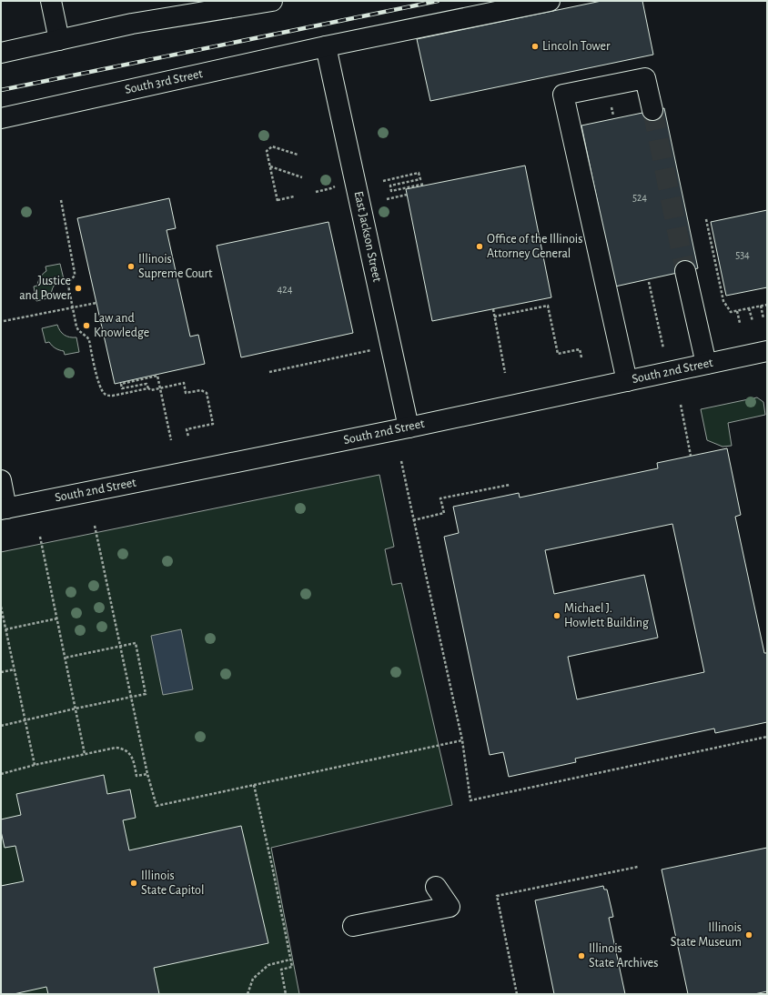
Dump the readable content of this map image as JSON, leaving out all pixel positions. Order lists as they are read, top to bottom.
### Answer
{
  "streets": {
    "main road": ["South 3rd Street", "East Jackson Street", "South 2nd Street"]
  },
  "crossings": [
    ["South 3rd Street", "East Jackson Street"],
    ["East Jackson Street", "South 2nd Street"]
  ],
  "places": [
    "Lincoln Tower",
    "Office of the Illinois Attorney General",
    "Illinois Supreme Court",
    "Justice and Power",
    "Law and Knowledge",
    "Michael J. Howlett Building",
    "Illinois State Capitol",
    "Illinois State Museum",
    "Illinois State Archives"
  ],
  "house_numbers": ["524", "534", "424"]
}
